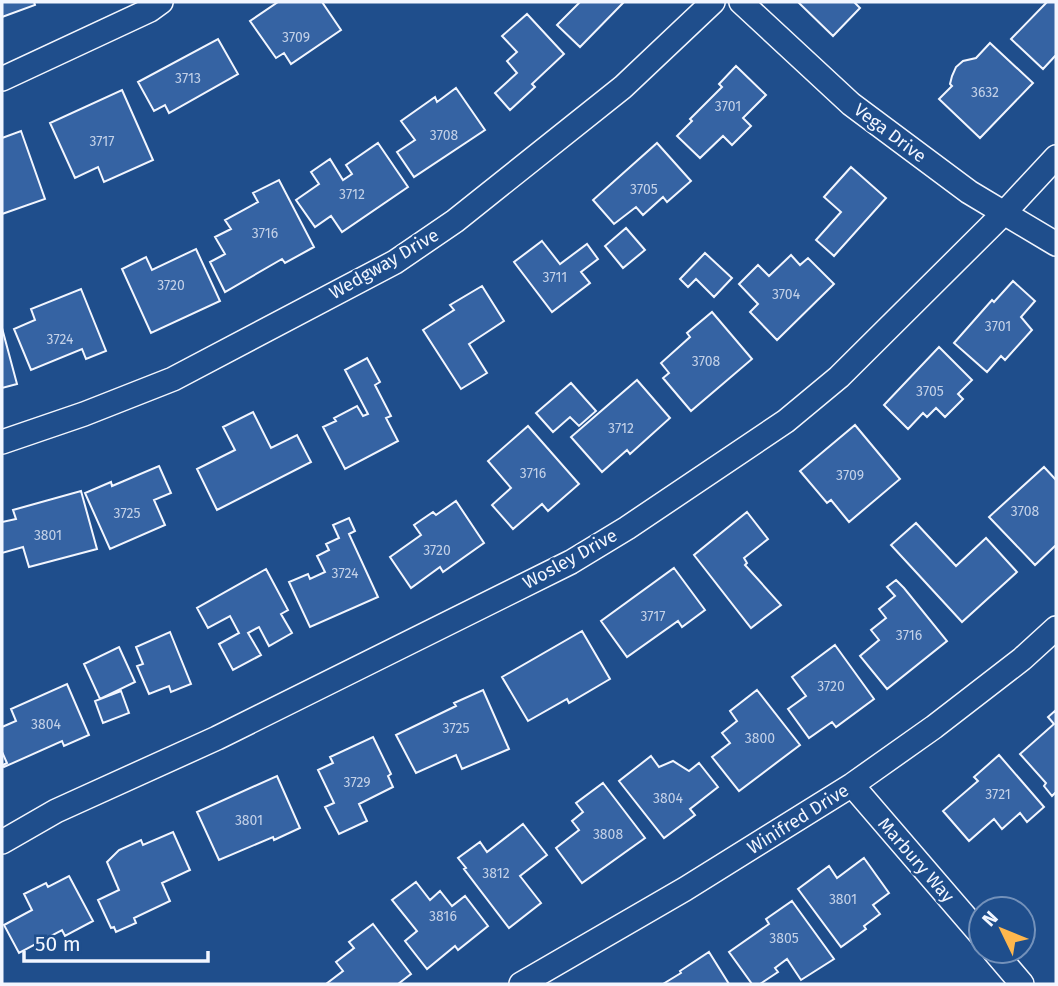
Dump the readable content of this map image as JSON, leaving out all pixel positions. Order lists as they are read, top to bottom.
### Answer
{
  "streets": {
    "street": [
      "Vega Drive",
      "Wedgway Drive",
      "Wosley Drive",
      "Winifred Drive",
      "Marbury Way"
    ]
  },
  "crossings": [
    ["Vega Drive", "Wosley Drive"],
    ["Winifred Drive", "Marbury Way"]
  ],
  "house_numbers": [
    "3709",
    "3713",
    "3632",
    "3701",
    "3708",
    "3717",
    "3705",
    "3712",
    "3716",
    "3711",
    "3720",
    "3704",
    "3701",
    "3724",
    "3708",
    "3705",
    "3712",
    "3716",
    "3709",
    "3708",
    "3725",
    "3801",
    "3720",
    "3724",
    "3717",
    "3716",
    "3720",
    "3804",
    "3725",
    "3800",
    "3729",
    "3721",
    "3804",
    "3801",
    "3808",
    "3812",
    "3801",
    "3816",
    "3805"
  ],
  "scale_bar": "50 m",
  "north": "top left"
}
